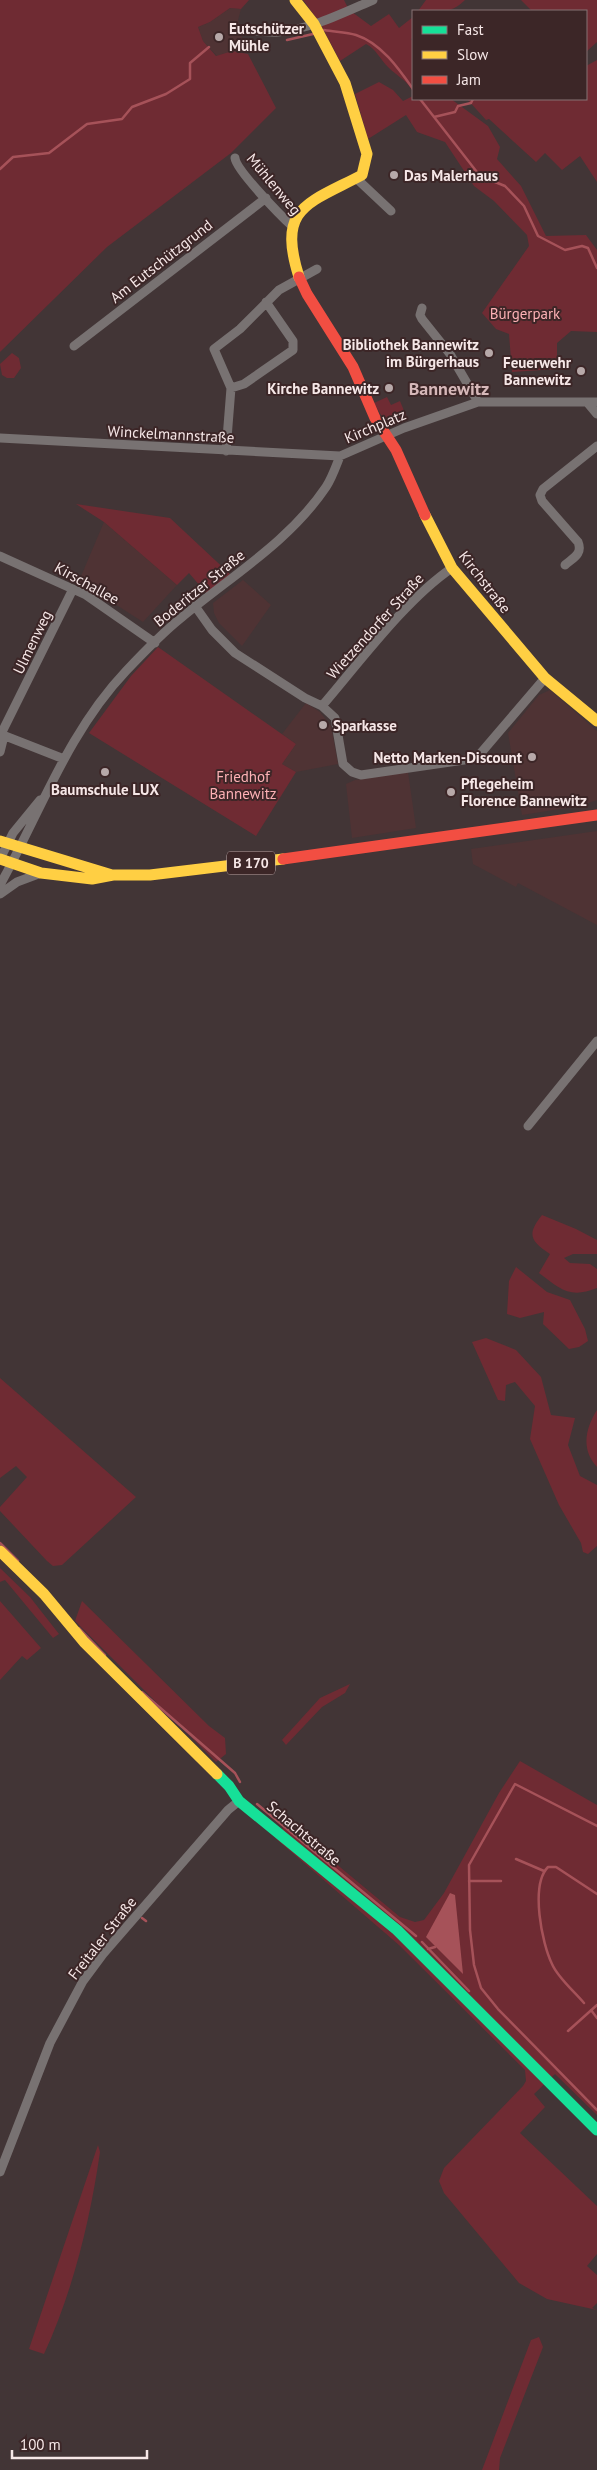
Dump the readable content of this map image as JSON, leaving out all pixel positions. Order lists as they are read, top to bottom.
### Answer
{
  "streets": {
    "street": [
      "Mühlenweg",
      "Am Eutschützgrund",
      "Kirchplatz",
      "Winckelmannstraße",
      "Kirchstraße",
      "Kirschallee",
      "Boderitzer Straße",
      "Wietzendorfer Straße",
      "Ulmenweg",
      "B 170",
      "Schachtstraße",
      "Freitaler Straße"
    ]
  },
  "crossings": [
    ["Mühlenweg", "Am Eutschützgrund"],
    ["Mühlenweg", "Kirchstraße"],
    ["Kirchplatz", "Winckelmannstraße"],
    ["Kirchplatz", "Kirchstraße"],
    ["Kirchplatz", "Boderitzer Straße"],
    ["Winckelmannstraße", "Boderitzer Straße"],
    ["Kirchstraße", "Wietzendorfer Straße"],
    ["Kirschallee", "Boderitzer Straße"],
    ["Kirschallee", "Ulmenweg"],
    ["Boderitzer Straße", "B 170"],
    ["Schachtstraße", "Freitaler Straße"]
  ],
  "districts": ["Bannewitz"],
  "parks": ["Bürgerpark", "Friedhof Bannewitz"],
  "places": [
    "Eutschützer Mühle",
    "Das Malerhaus",
    "Bibliothek Bannewitz im Bürgerhaus",
    "Feuerwehr Bannewitz",
    "Kirche Bannewitz",
    "Sparkasse",
    "Netto Marken-Discount",
    "Baumschule LUX",
    "Pflegeheim Florence Bannewitz"
  ],
  "legend": ["Fast", "Slow", "Jam"],
  "scale_bar": "100 m"
}
